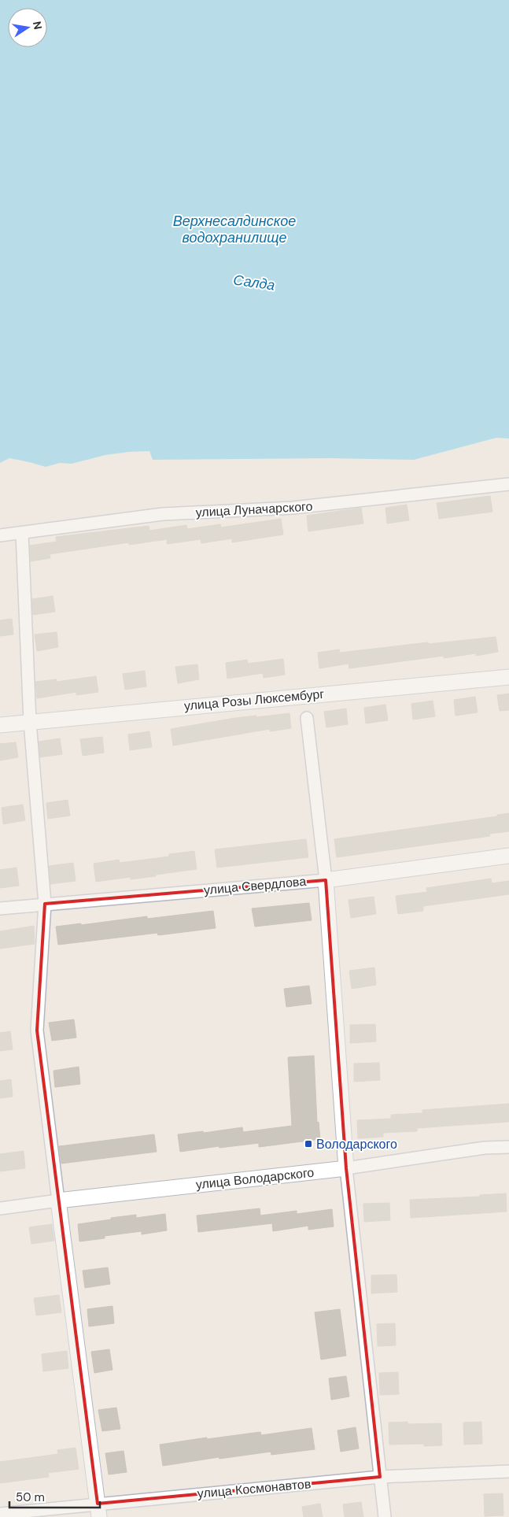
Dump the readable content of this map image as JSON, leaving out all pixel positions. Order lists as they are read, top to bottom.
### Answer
{
  "streets": {
    "street": [
      "улица Луначарского",
      "улица Розы Люксембург",
      "улица Свердлова",
      "улица Володарского",
      "улица Космонавтов"
    ]
  },
  "water": ["Верхнесалдинское водохранилище", "Салда"],
  "places": {
    "transit": ["Володарского"]
  },
  "scale_bar": "50 m",
  "north": "right"
}
